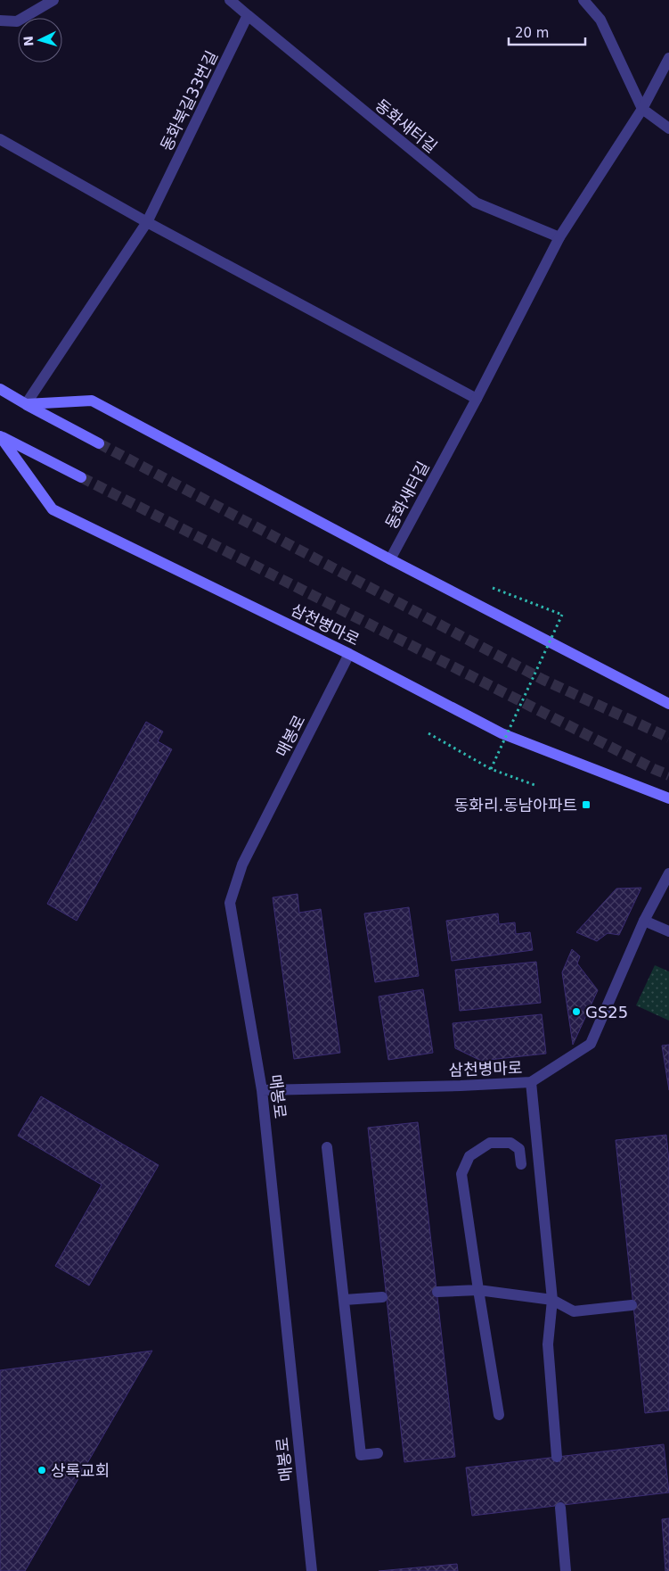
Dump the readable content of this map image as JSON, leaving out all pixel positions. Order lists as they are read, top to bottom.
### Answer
{
  "streets": {
    "main road": ["삼천병마로"],
    "street": ["동화북길33번길", "동화새터길", "매봉로"]
  },
  "crossings": [
    ["동화북길33번길", "동화새터길"],
    ["삼천병마로", "매봉로"]
  ],
  "places": {
    "transit": ["동화리.동남아파트"],
    "other": ["GS25", "상록교회"]
  },
  "scale_bar": "20 m",
  "north": "left"
}
